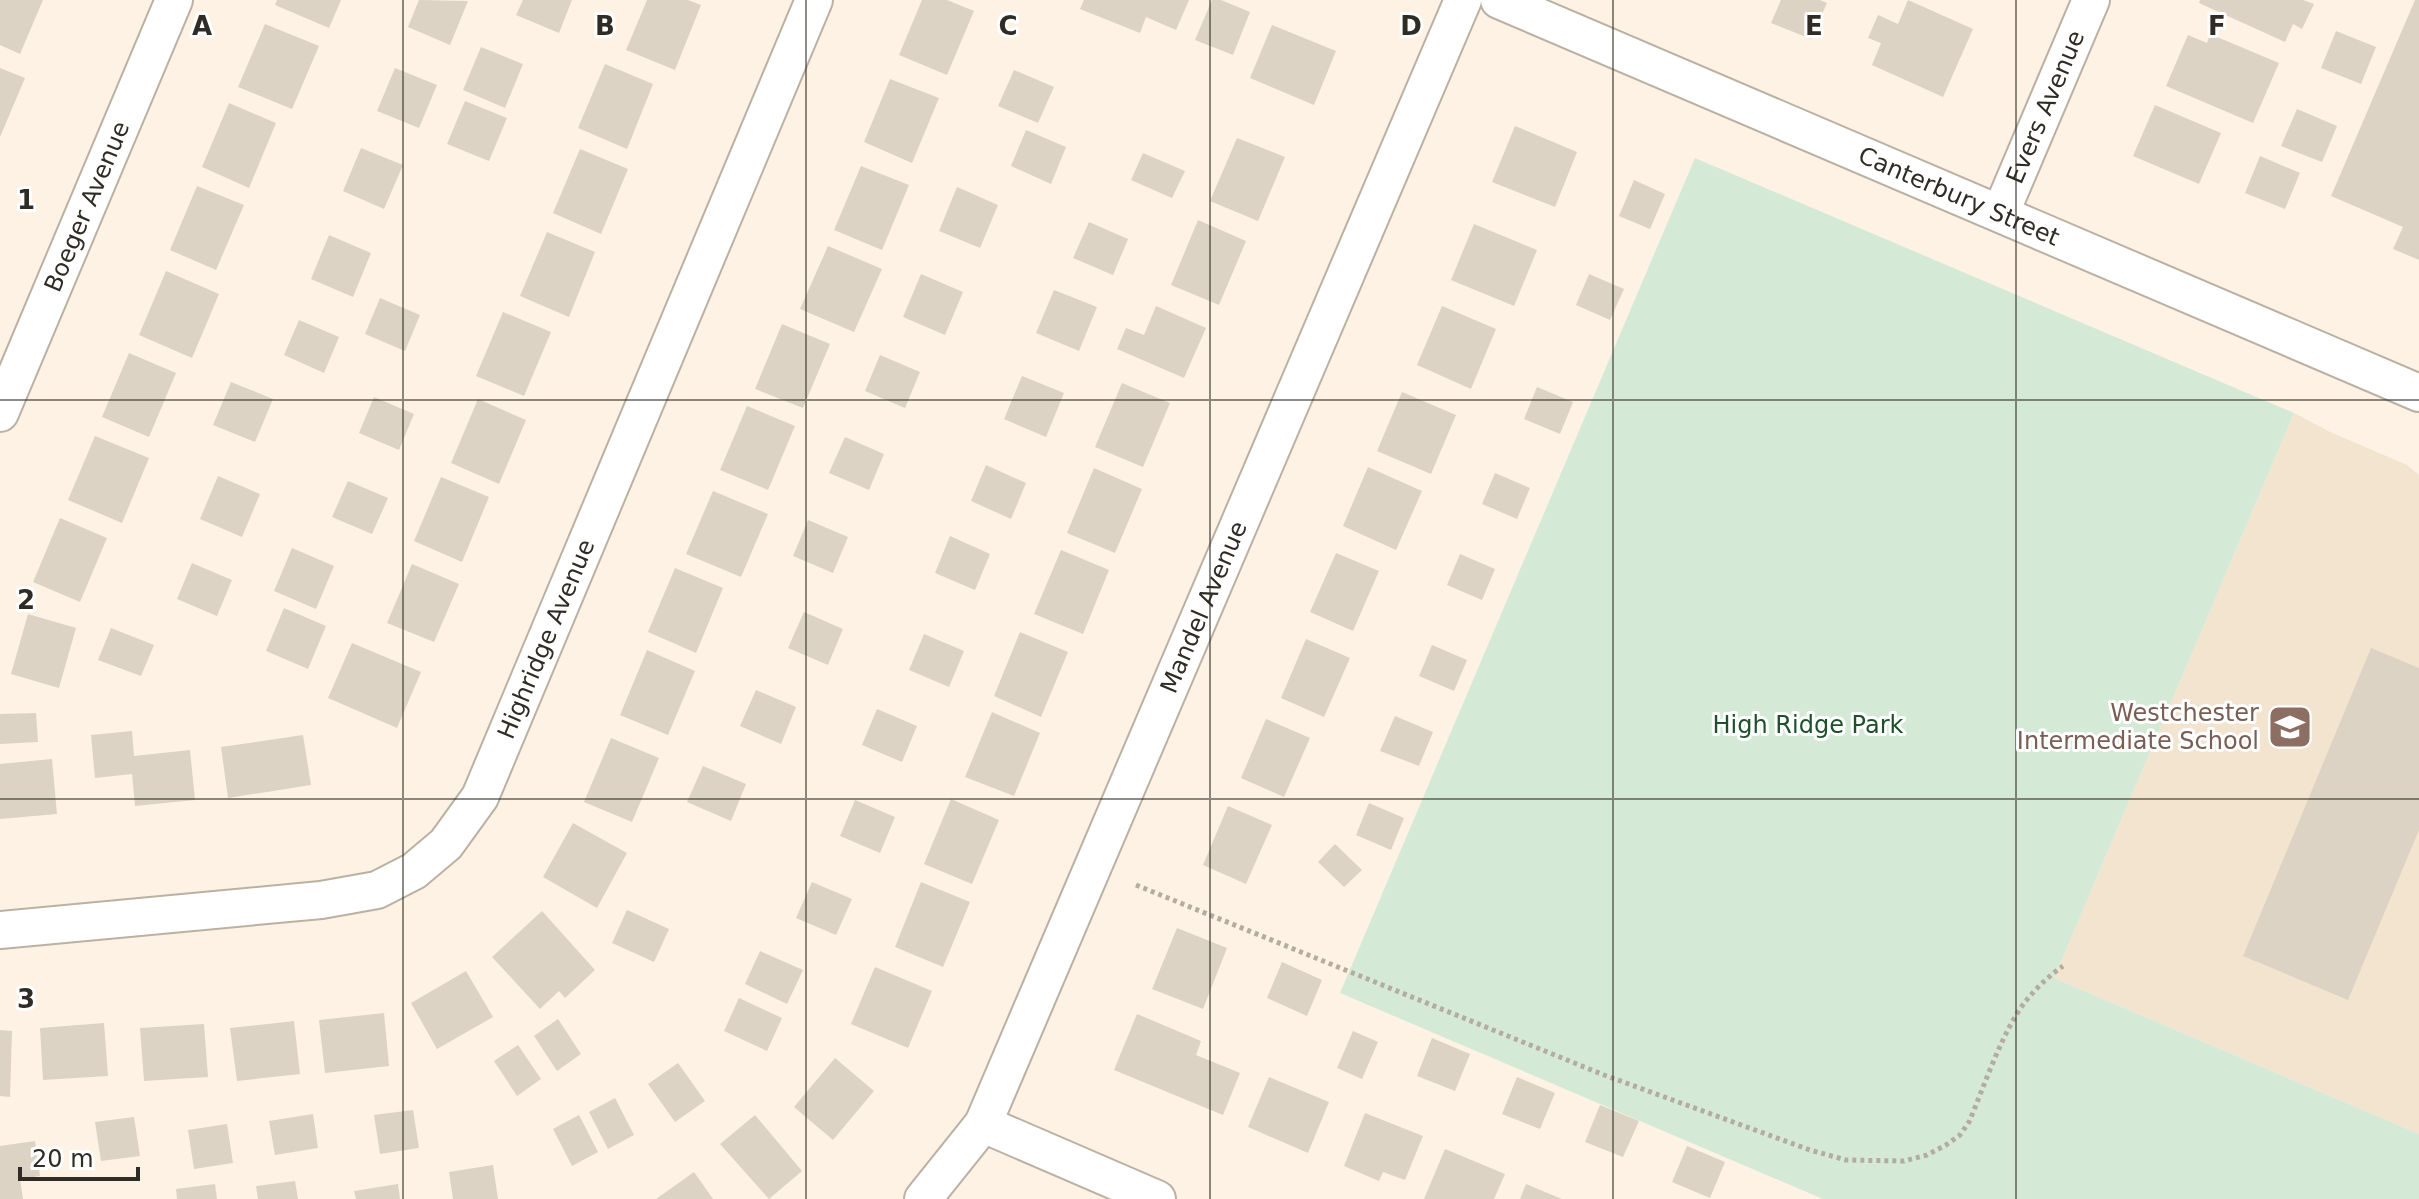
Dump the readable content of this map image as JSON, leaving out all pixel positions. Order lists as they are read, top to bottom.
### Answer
{
  "streets": {
    "street": [
      "Evers Avenue",
      "Canterbury Street",
      "Boeger Avenue",
      "Mandel Avenue",
      "Highridge Avenue"
    ]
  },
  "crossings": [
    ["Evers Avenue", "Canterbury Street"]
  ],
  "parks": ["High Ridge Park"],
  "places": {
    "school or university": ["Westchester Intermediate School"]
  },
  "scale_bar": "20 m",
  "grid": {
    "columns": [
      "A",
      "B",
      "C",
      "D",
      "E",
      "F"
    ],
    "rows": ["1", "2", "3"]
  }
}
